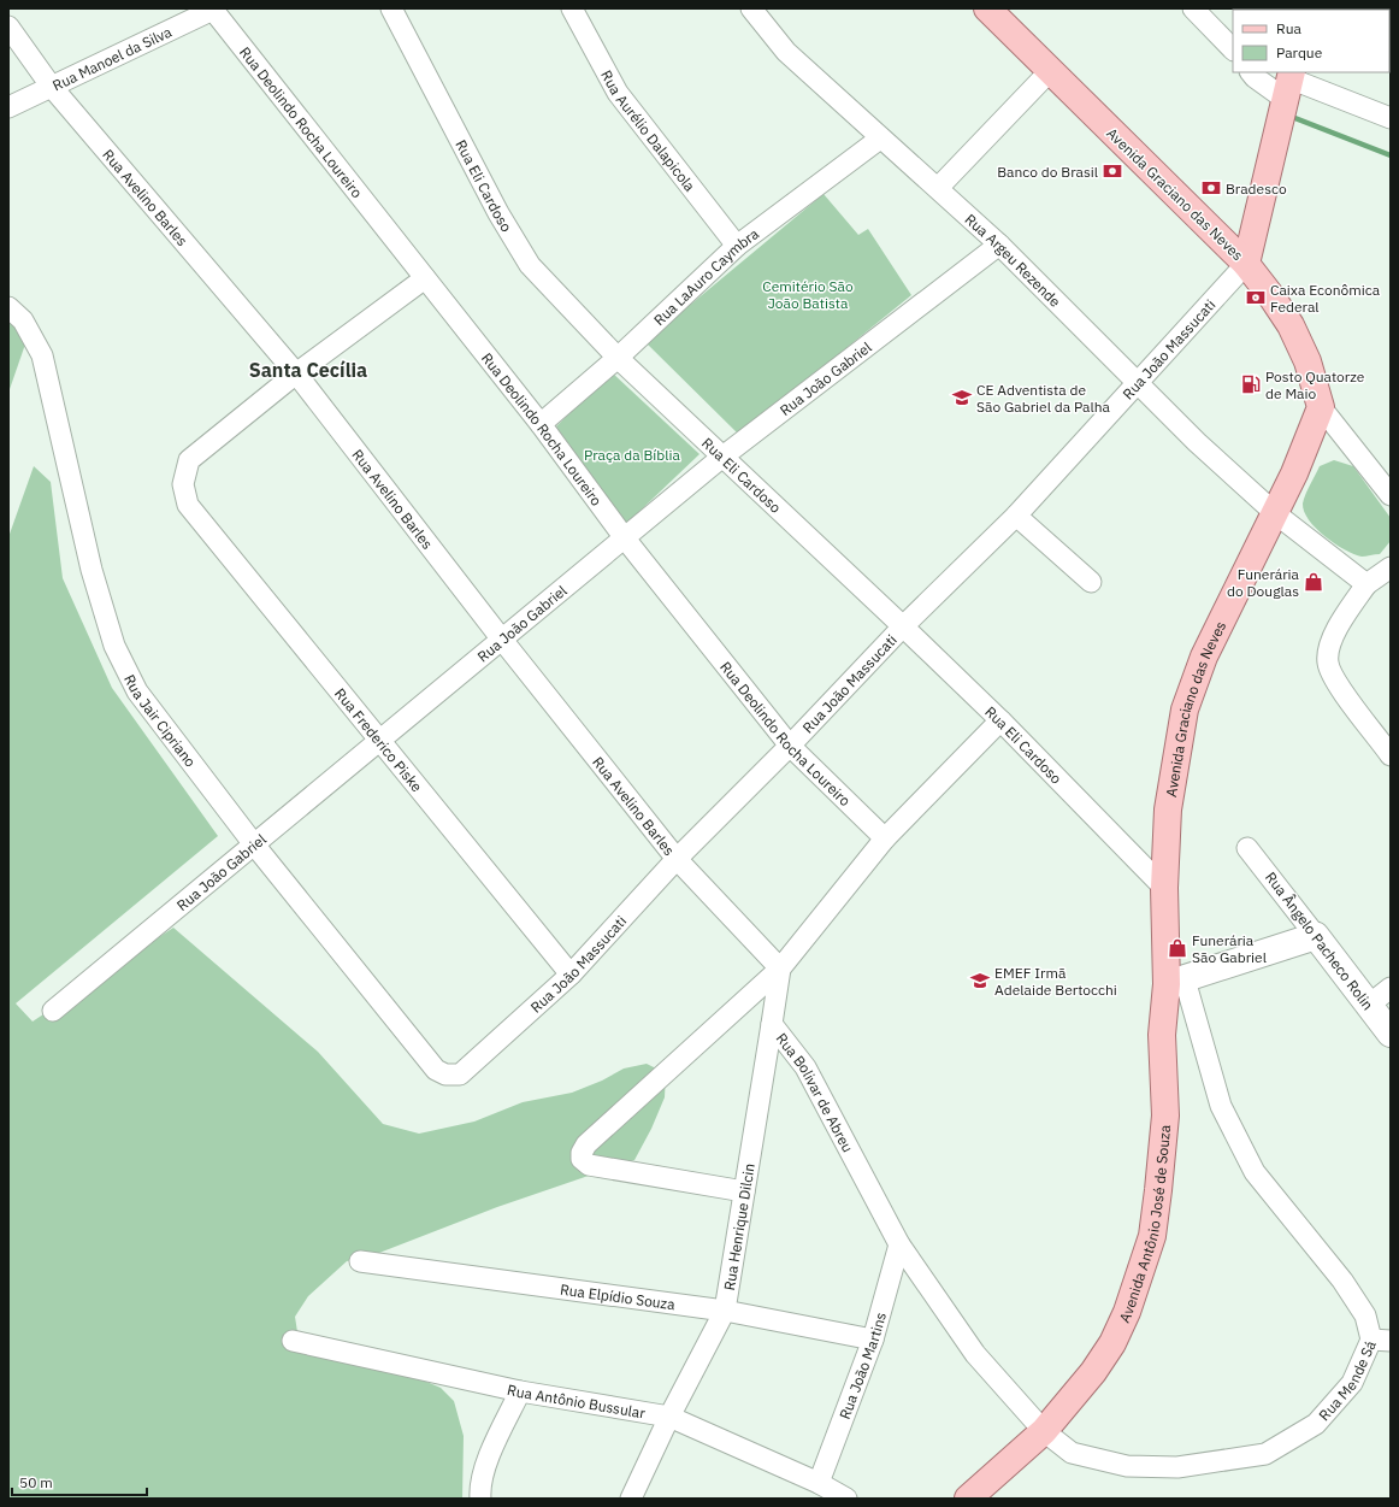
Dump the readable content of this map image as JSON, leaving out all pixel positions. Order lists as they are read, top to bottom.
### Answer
{
  "streets": {
    "main road": ["Avenida Graciano das Neves", "Avenida Antônio José de Souza"],
    "street": [
      "Rua Manoel da Silva",
      "Rua Deolindo Rocha Loureiro",
      "Rua Aurélio Dalapicola",
      "Rua Eli Cardoso",
      "Rua Avelino Barles",
      "Rua Argeu Rezende",
      "Rua LaAuro Caymbra",
      "Rua João Massucati",
      "Rua João Gabriel",
      "Rua Jair Cipriano",
      "Rua Frederico Piske",
      "Rua Ângelo Pacheco Rolin",
      "Rua Bolivar de Abreu",
      "Rua Henrique Dilcin",
      "Rua Elpídio Souza",
      "Rua João Martins",
      "Rua Mende Sá",
      "Rua Antônio Bussular"
    ]
  },
  "crossings": [
    ["Rua Manoel da Silva", "Rua Deolindo Rocha Loureiro"],
    ["Rua Manoel da Silva", "Rua Avelino Barles"],
    ["Rua Deolindo Rocha Loureiro", "Rua LaAuro Caymbra"],
    ["Rua Deolindo Rocha Loureiro", "Rua João Massucati"],
    ["Rua Deolindo Rocha Loureiro", "Rua João Gabriel"],
    ["Rua Aurélio Dalapicola", "Rua LaAuro Caymbra"],
    ["Rua Eli Cardoso", "Avenida Graciano das Neves"],
    ["Rua Eli Cardoso", "Rua LaAuro Caymbra"],
    ["Rua Eli Cardoso", "Rua João Massucati"],
    ["Rua Eli Cardoso", "Rua João Gabriel"],
    ["Rua Eli Cardoso", "Avenida Antônio José de Souza"],
    ["Avenida Graciano das Neves", "Rua Argeu Rezende"],
    ["Avenida Graciano das Neves", "Rua João Massucati"],
    ["Avenida Graciano das Neves", "Avenida Antônio José de Souza"],
    ["Rua Avelino Barles", "Rua João Massucati"],
    ["Rua Avelino Barles", "Rua João Gabriel"],
    ["Rua Avelino Barles", "Rua Frederico Piske"],
    ["Rua Avelino Barles", "Rua Bolivar de Abreu"],
    ["Rua Argeu Rezende", "Rua LaAuro Caymbra"],
    ["Rua Argeu Rezende", "Rua João Massucati"],
    ["Rua Argeu Rezende", "Rua João Gabriel"],
    ["Rua João Massucati", "Rua Jair Cipriano"],
    ["Rua João Massucati", "Rua Frederico Piske"],
    ["Rua João Gabriel", "Rua Jair Cipriano"],
    ["Rua João Gabriel", "Rua Frederico Piske"],
    ["Rua Bolivar de Abreu", "Avenida Antônio José de Souza"],
    ["Rua Bolivar de Abreu", "Rua Henrique Dilcin"],
    ["Rua Bolivar de Abreu", "Rua João Martins"],
    ["Rua Bolivar de Abreu", "Rua Mende Sá"],
    ["Avenida Antônio José de Souza", "Rua Mende Sá"],
    ["Rua Henrique Dilcin", "Rua Elpídio Souza"],
    ["Rua Henrique Dilcin", "Rua Antônio Bussular"],
    ["Rua Elpídio Souza", "Rua João Martins"],
    ["Rua João Martins", "Rua Antônio Bussular"]
  ],
  "districts": ["Santa Cecília"],
  "parks": ["Cemitério São João Batista", "Praça da Bíblia"],
  "places": {
    "bank": ["Banco do Brasil", "Bradesco", "Caixa Econômica Federal"],
    "fuel station": ["Posto Quatorze de Maio"],
    "school or university": ["CE Adventista de São Gabriel da Palha", "EMEF Irmã Adelaide Bertocchi"],
    "shop": ["Funerária do Douglas", "Funerária São Gabriel"]
  },
  "legend": ["Rua", "Parque"],
  "scale_bar": "50 m"
}
